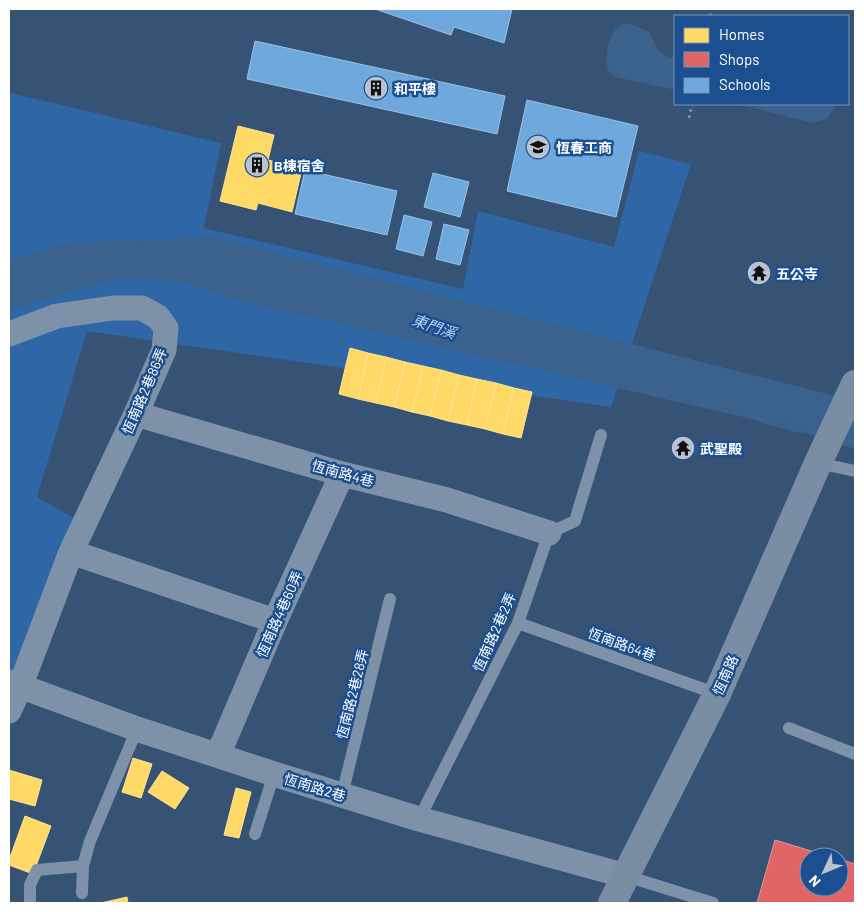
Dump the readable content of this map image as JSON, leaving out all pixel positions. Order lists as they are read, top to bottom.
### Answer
{
  "streets": {
    "street": [
      "恆南路2巷86弄",
      "恆南路4巷",
      "恆南路4巷60弄",
      "恆南路",
      "恆南路2巷"
    ],
    "lane": ["恆南路2巷2弄", "恆南路64巷", "恆南路2巷28弄"]
  },
  "crossings": [
    ["恆南路2巷86弄", "恆南路4巷"],
    ["恆南路2巷86弄", "恆南路2巷"],
    ["恆南路4巷", "恆南路4巷60弄"],
    ["恆南路4巷", "恆南路2巷2弄"],
    ["恆南路4巷60弄", "恆南路2巷"],
    ["恆南路2巷2弄", "恆南路64巷"],
    ["恆南路2巷2弄", "恆南路2巷"],
    ["恆南路64巷", "恆南路"],
    ["恆南路", "恆南路2巷"],
    ["恆南路2巷28弄", "恆南路2巷"]
  ],
  "water": ["東門溪"],
  "places": {
    "building": ["和平樓", "B棟宿舍"],
    "school or university": ["恆春工商"],
    "temple": ["五公寺", "武聖殿"]
  },
  "legend": ["Homes", "Shops", "Schools"],
  "north": "bottom left"
}
